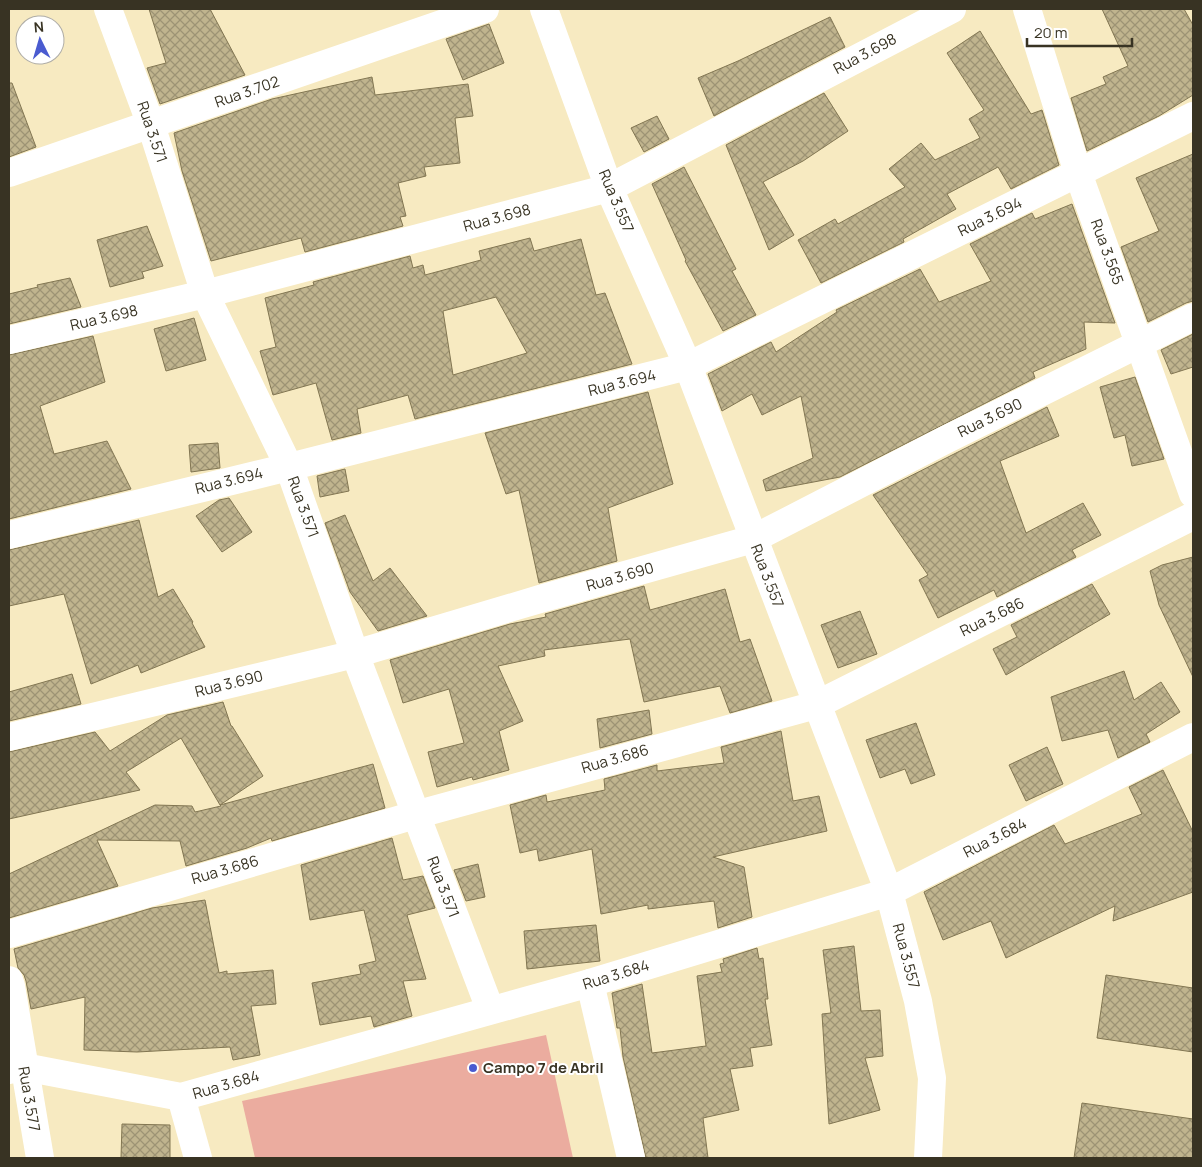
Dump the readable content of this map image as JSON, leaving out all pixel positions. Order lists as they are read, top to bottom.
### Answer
{
  "streets": {
    "street": [
      "Rua 3.698",
      "Rua 3.702",
      "Rua 3.571",
      "Rua 3.557",
      "Rua 3.694",
      "Rua 3.565",
      "Rua 3.690",
      "Rua 3.686",
      "Rua 3.684",
      "Rua 3.577"
    ]
  },
  "crossings": [
    ["Rua 3.698", "Rua 3.571"],
    ["Rua 3.698", "Rua 3.557"],
    ["Rua 3.702", "Rua 3.571"],
    ["Rua 3.571", "Rua 3.694"],
    ["Rua 3.571", "Rua 3.690"],
    ["Rua 3.571", "Rua 3.686"],
    ["Rua 3.571", "Rua 3.684"],
    ["Rua 3.557", "Rua 3.694"],
    ["Rua 3.557", "Rua 3.690"],
    ["Rua 3.557", "Rua 3.686"],
    ["Rua 3.557", "Rua 3.684"],
    ["Rua 3.694", "Rua 3.565"],
    ["Rua 3.565", "Rua 3.690"],
    ["Rua 3.684", "Rua 3.577"]
  ],
  "places": ["Campo 7 de Abril"],
  "scale_bar": "20 m",
  "north": "top"
}
